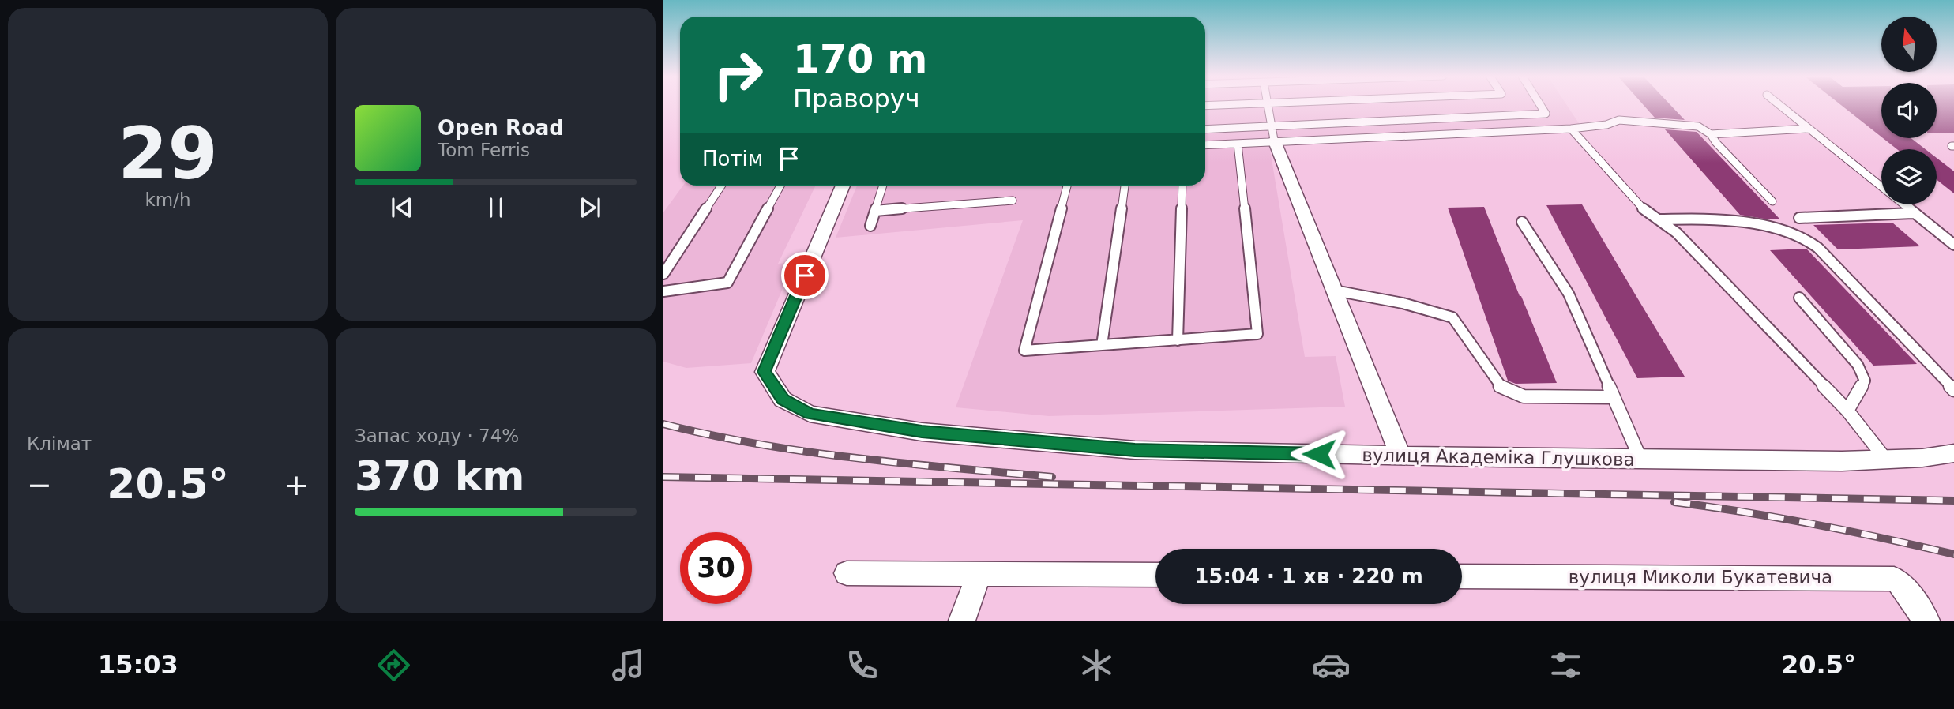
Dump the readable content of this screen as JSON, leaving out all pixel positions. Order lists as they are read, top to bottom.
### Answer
{
  "streets": {
    "street": ["вулиця Академіка Глушкова", "вулиця Миколи Букатевича"]
  },
  "north": "top",
  "page": {
    "tile": [
      ["29", "km/h"],
      "Клімат",
      ["Запас ходу · 74%", "370 km"]
    ],
    "turn": ["170 m", "Праворуч"],
    "song": ["Open Road", "Tom Ferris"],
    "then": "Потім",
    "heat": ["−", "20.5°", "+"],
    "limit": "30",
    "trip": "15:04 · 1 хв · 220 m",
    "tabs": ["15:03", "20.5°"]
  }
}
